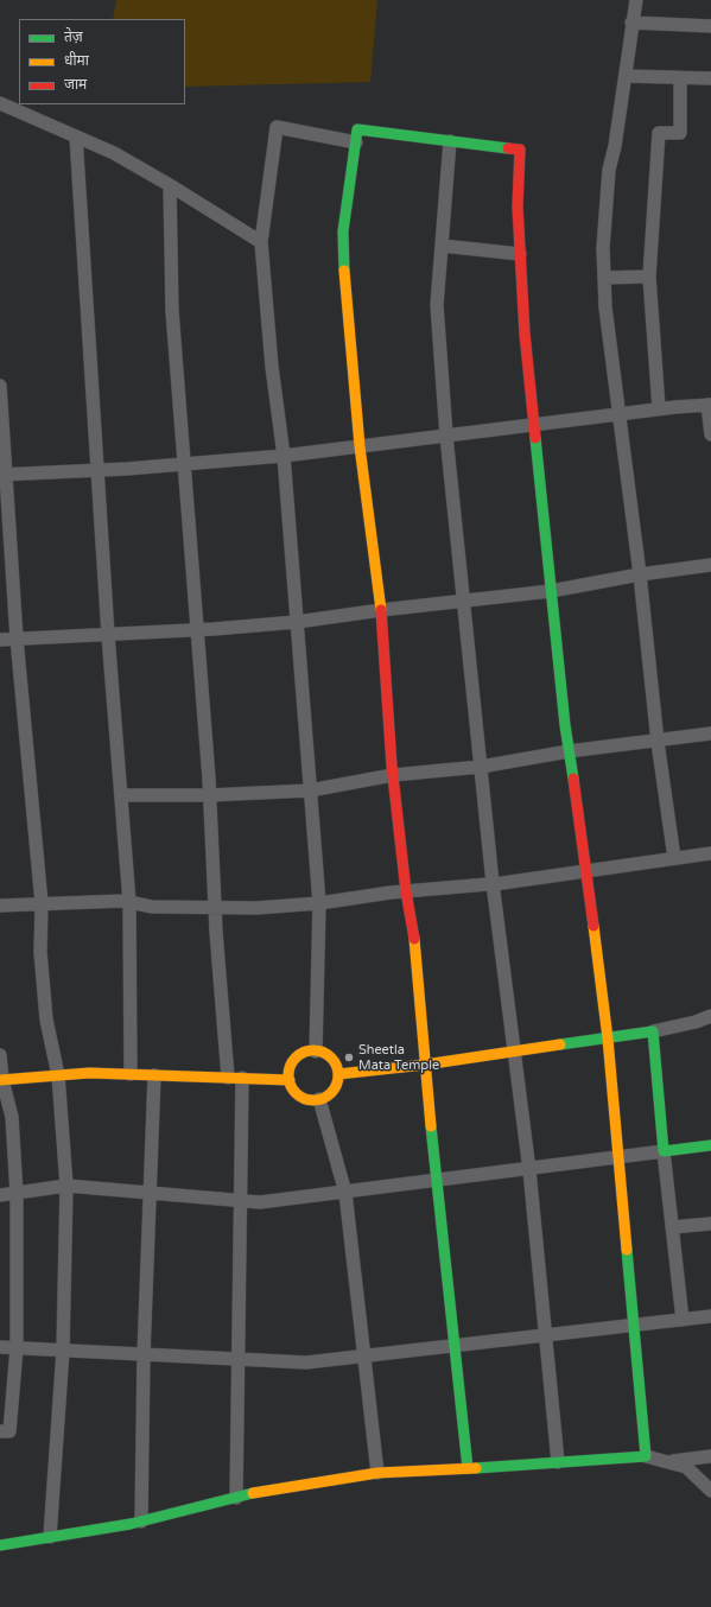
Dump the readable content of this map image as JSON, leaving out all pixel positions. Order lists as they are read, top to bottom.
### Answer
{
  "places": ["Sheetla Mata Temple"],
  "legend": ["तेज़", "धीमा", "जाम"]
}
